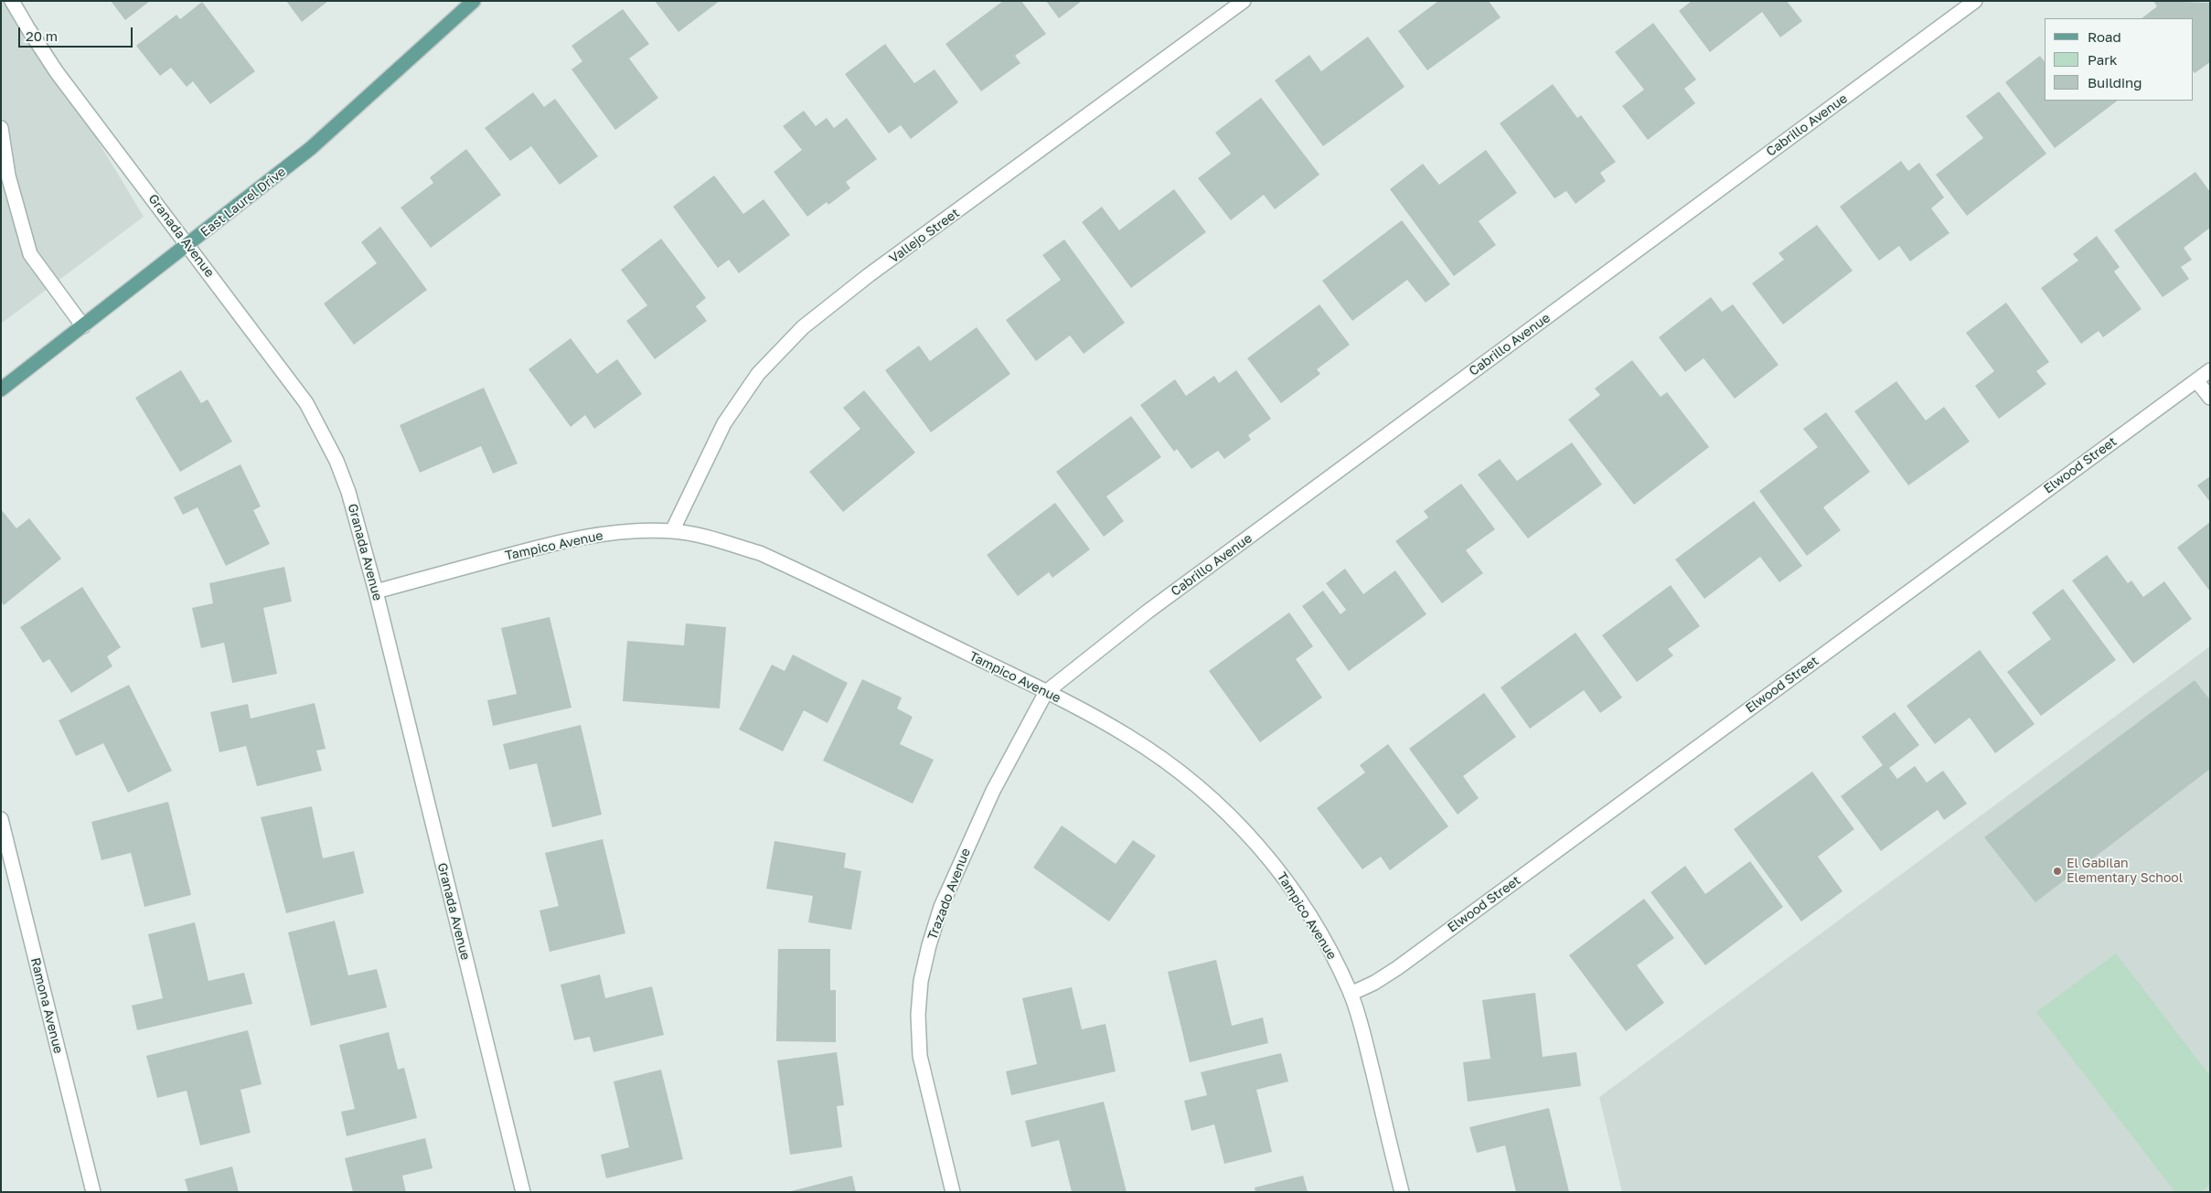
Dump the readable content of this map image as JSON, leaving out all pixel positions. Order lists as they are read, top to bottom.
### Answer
{
  "streets": {
    "main road": ["East Laurel Drive"],
    "street": [
      "Cabrillo Avenue",
      "Granada Avenue",
      "Vallejo Street",
      "Elwood Street",
      "Tampico Avenue",
      "Trazado Avenue",
      "Ramona Avenue"
    ]
  },
  "crossings": [
    ["Cabrillo Avenue", "Tampico Avenue"],
    ["Cabrillo Avenue", "Trazado Avenue"],
    ["East Laurel Drive", "Granada Avenue"],
    ["Granada Avenue", "Tampico Avenue"],
    ["Vallejo Street", "Tampico Avenue"],
    ["Elwood Street", "Tampico Avenue"],
    ["Tampico Avenue", "Trazado Avenue"]
  ],
  "places": ["El Gabilan Elementary School"],
  "legend": ["Road", "Park", "Building"],
  "scale_bar": "20 m"
}
